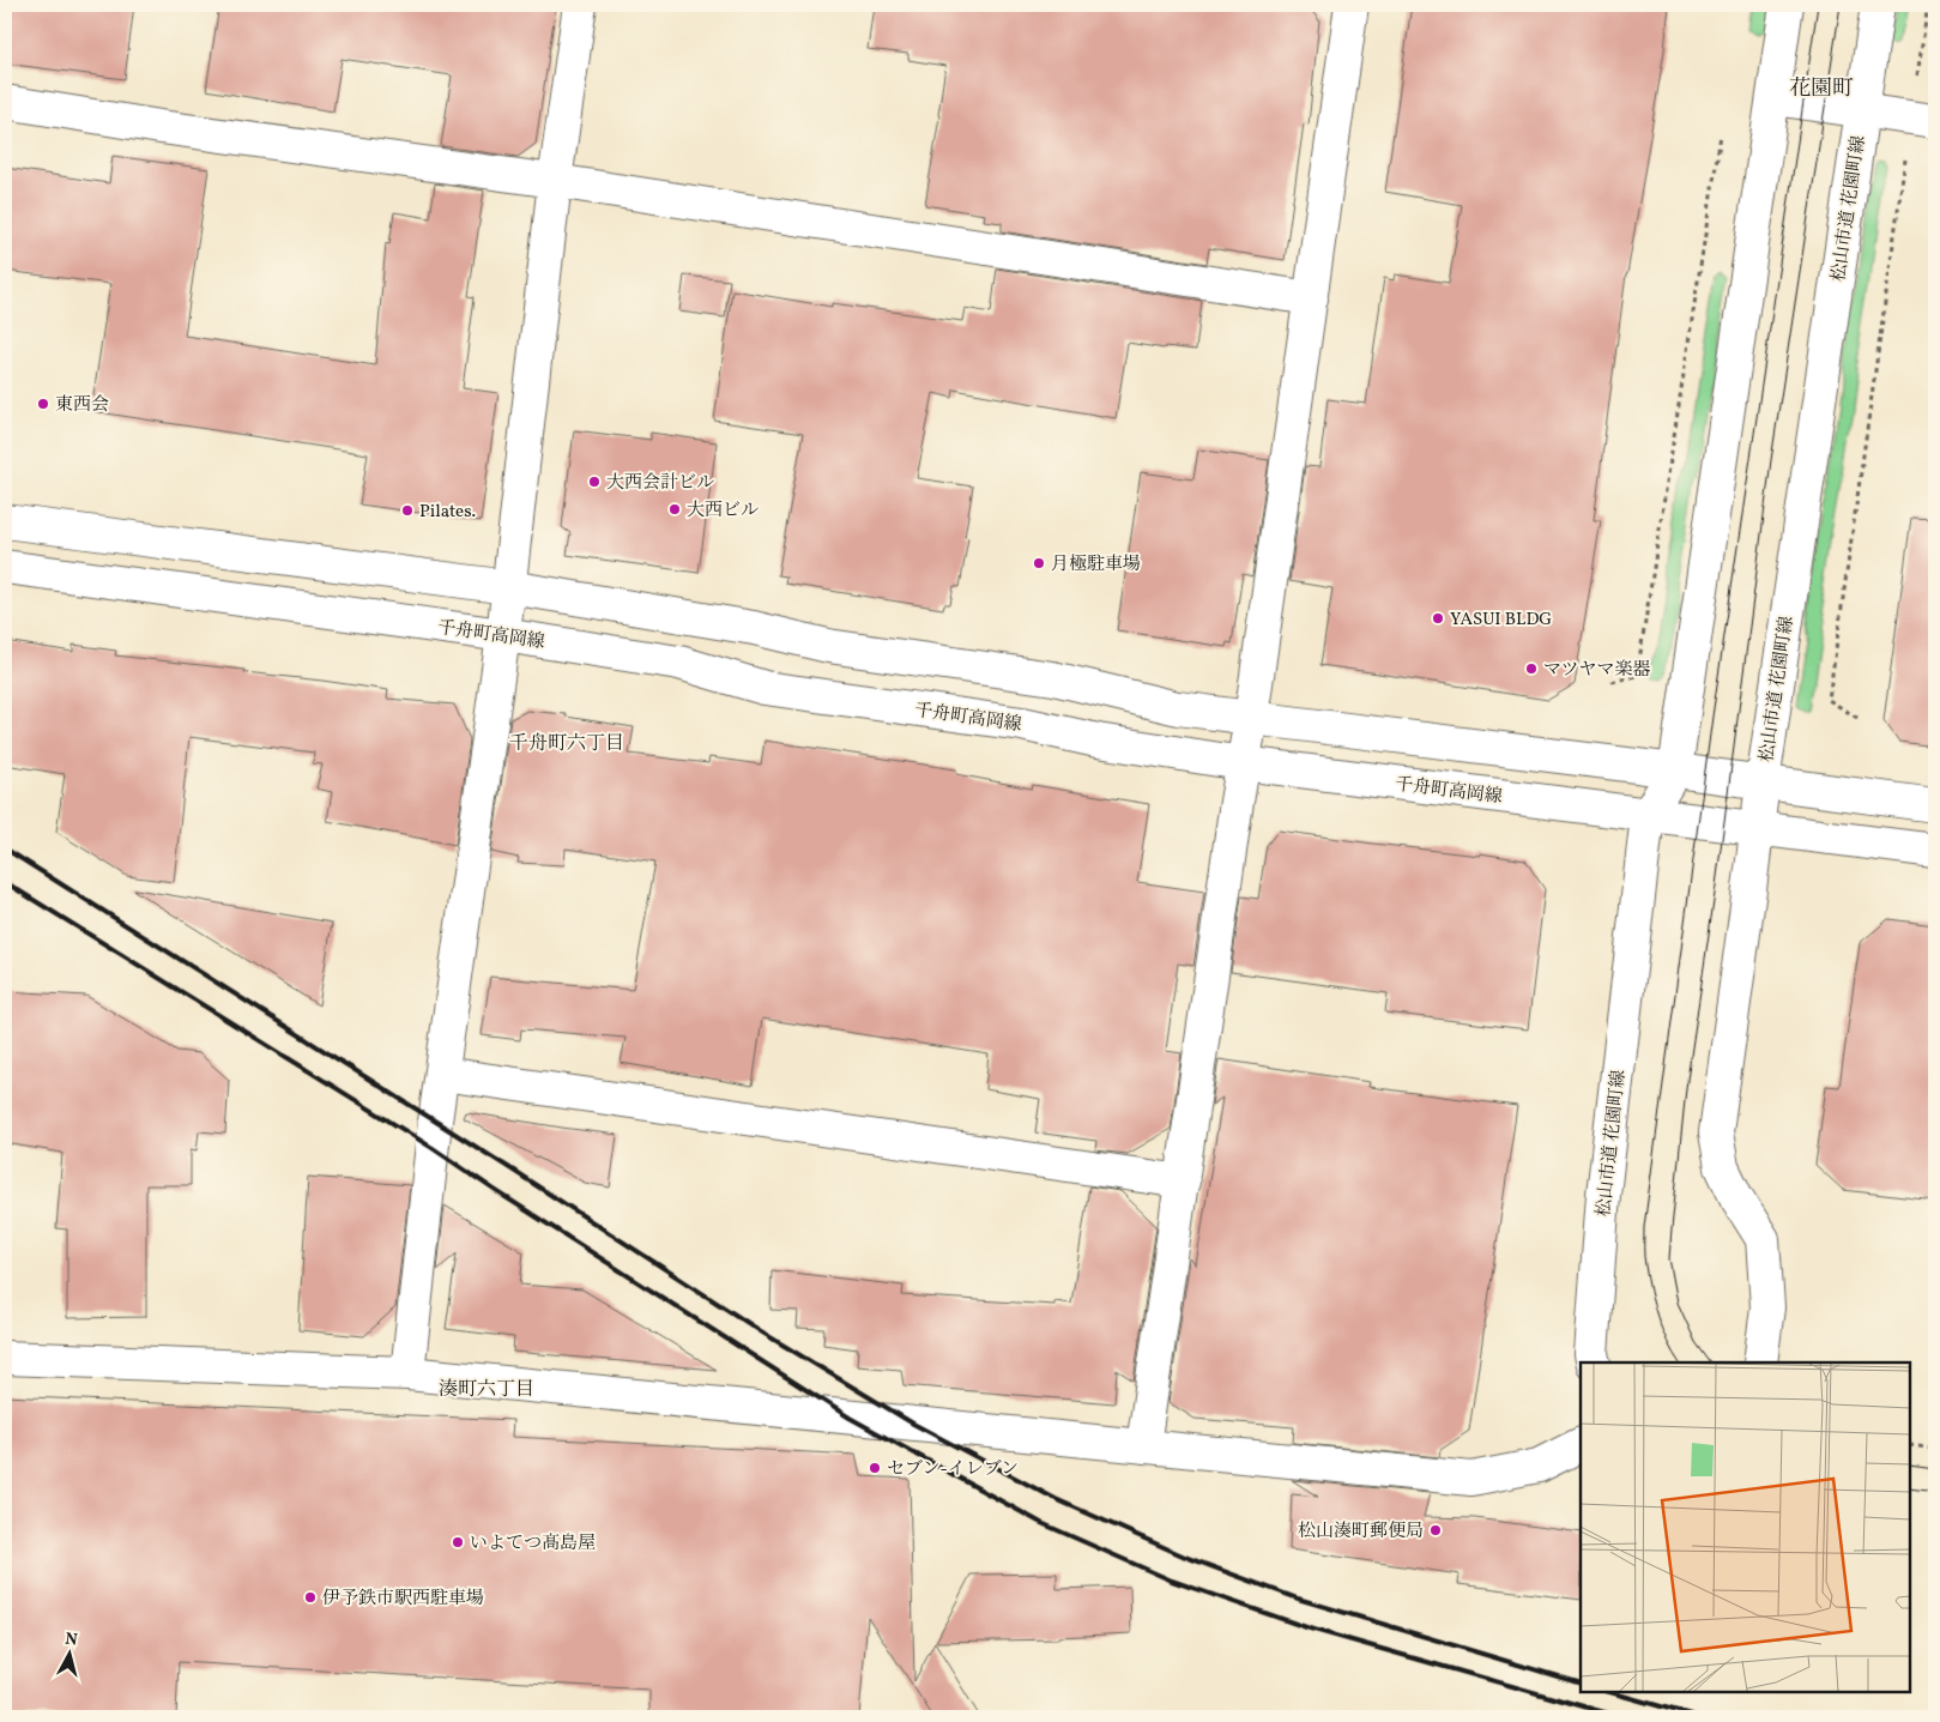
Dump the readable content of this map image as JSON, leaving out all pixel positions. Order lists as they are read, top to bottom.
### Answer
{
  "streets": {
    "street": ["松山市道 花園町線", "千舟町高岡線"]
  },
  "crossings": [
    ["松山市道 花園町線", "千舟町高岡線"]
  ],
  "districts": ["花園町", "千舟町六丁目", "湊町六丁目"],
  "places": [
    "東西会",
    "大西会計ビル",
    "大西ビル",
    "Pilates.",
    "月極駐車場",
    "YASUI BLDG",
    "マツヤマ楽器",
    "セブン-イレブン",
    "松山湊町郵便局",
    "いよてつ髙島屋",
    "伊予鉄市駅西駐車場"
  ],
  "north": "top"
}
